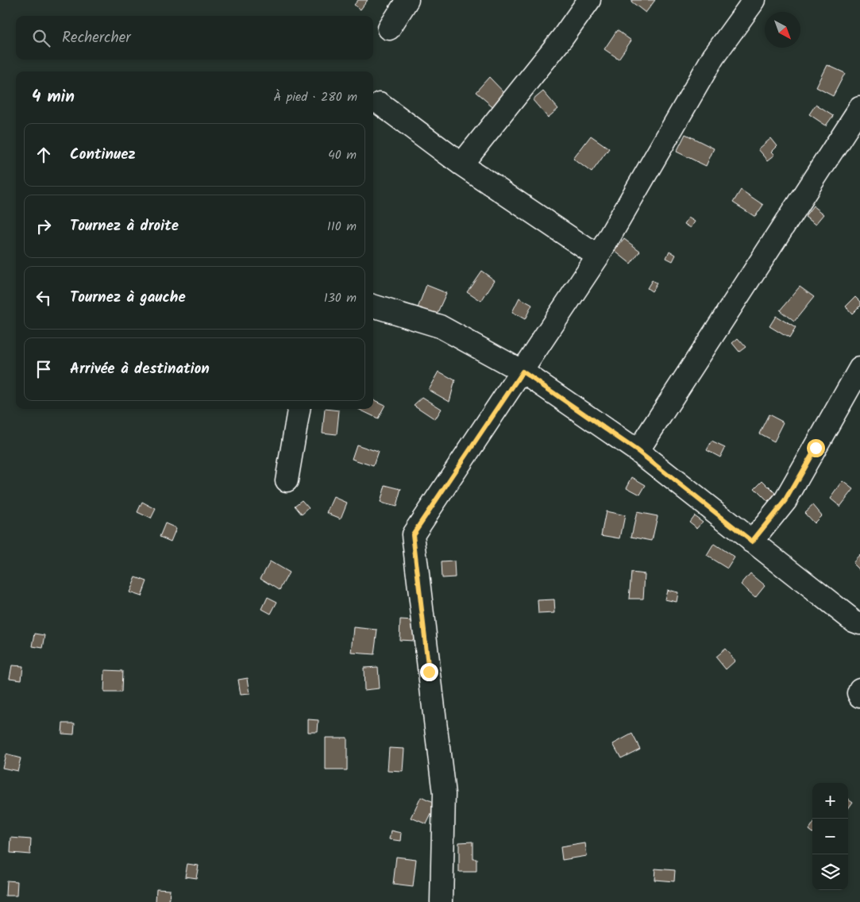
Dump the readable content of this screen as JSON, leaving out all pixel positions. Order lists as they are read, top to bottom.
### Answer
{
  "north": "bottom right",
  "page": {
    "search": "Rechercher",
    "heading": ["4 min", "À pied · 280 m"],
    "list": [
      ["Continuez", "40 m"],
      ["Tournez à droite", "110 m"],
      ["Tournez à gauche", "130 m"],
      "Arrivée à destination"
    ],
    "map_buttons": ["+", "−"]
  }
}
